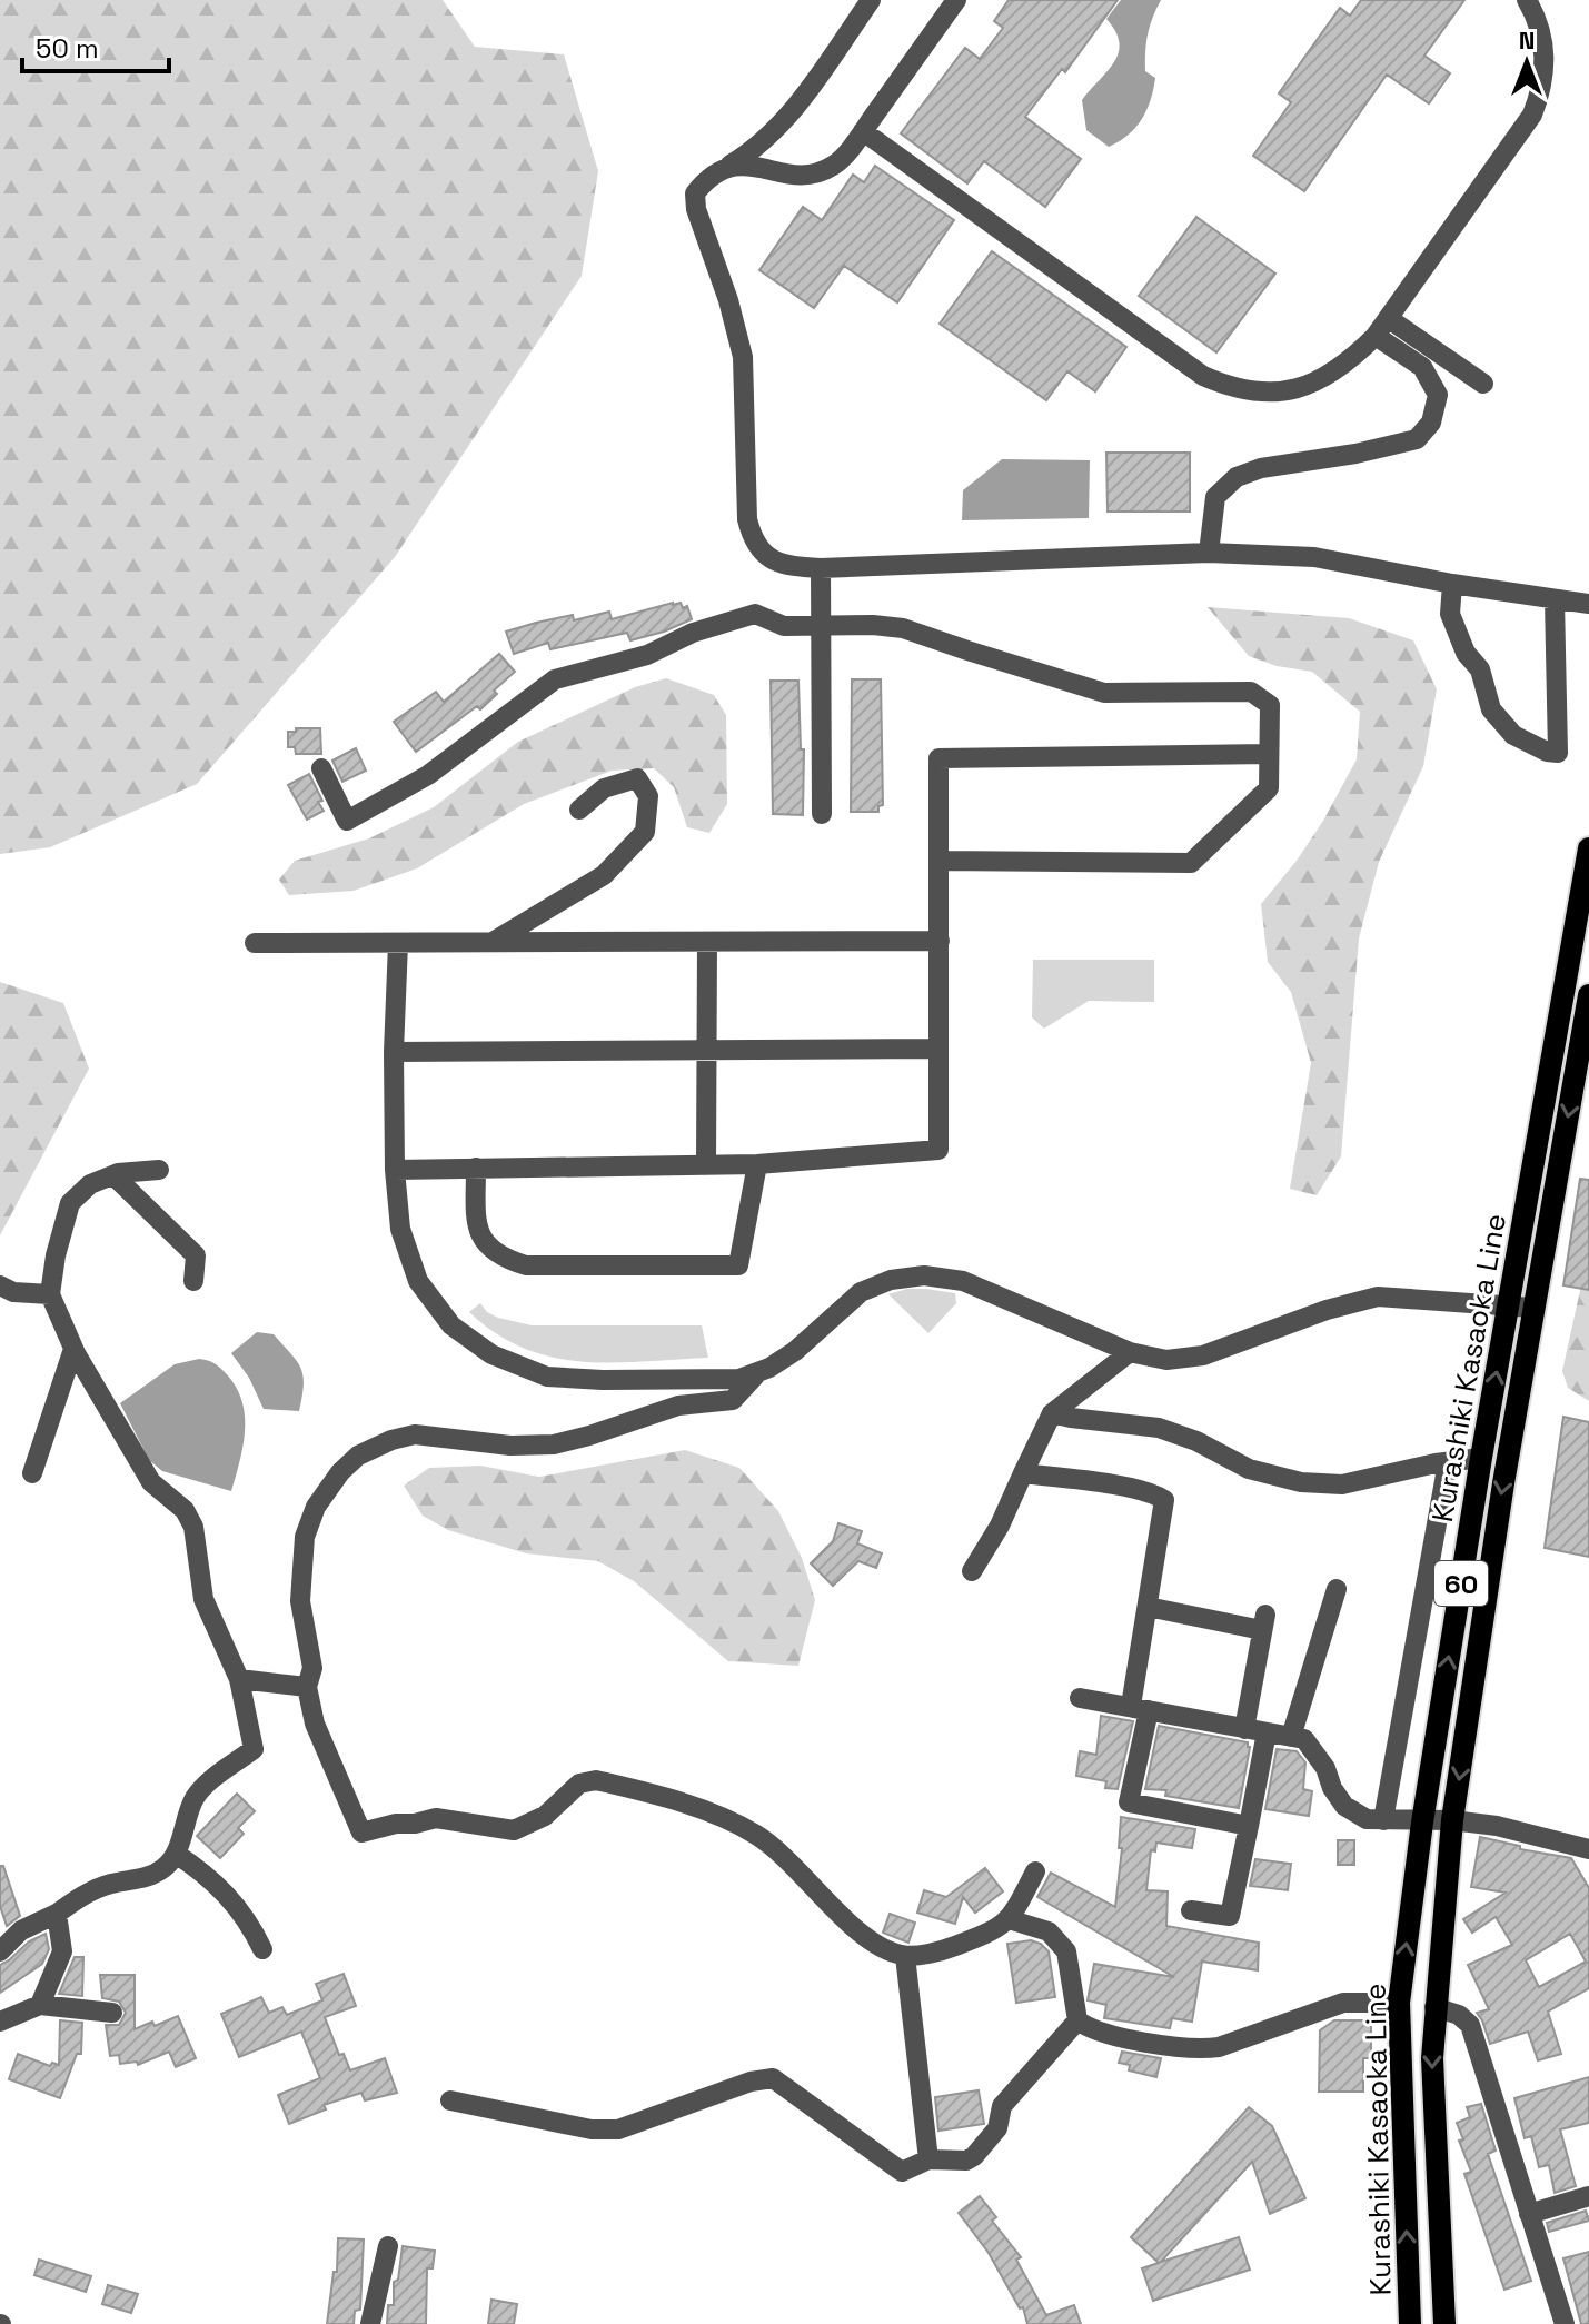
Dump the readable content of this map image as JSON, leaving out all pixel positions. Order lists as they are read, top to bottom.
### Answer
{
  "streets": {
    "main road": ["Kurashiki Kasaoka Line", "60"]
  },
  "scale_bar": "50 m",
  "north": "top"
}
